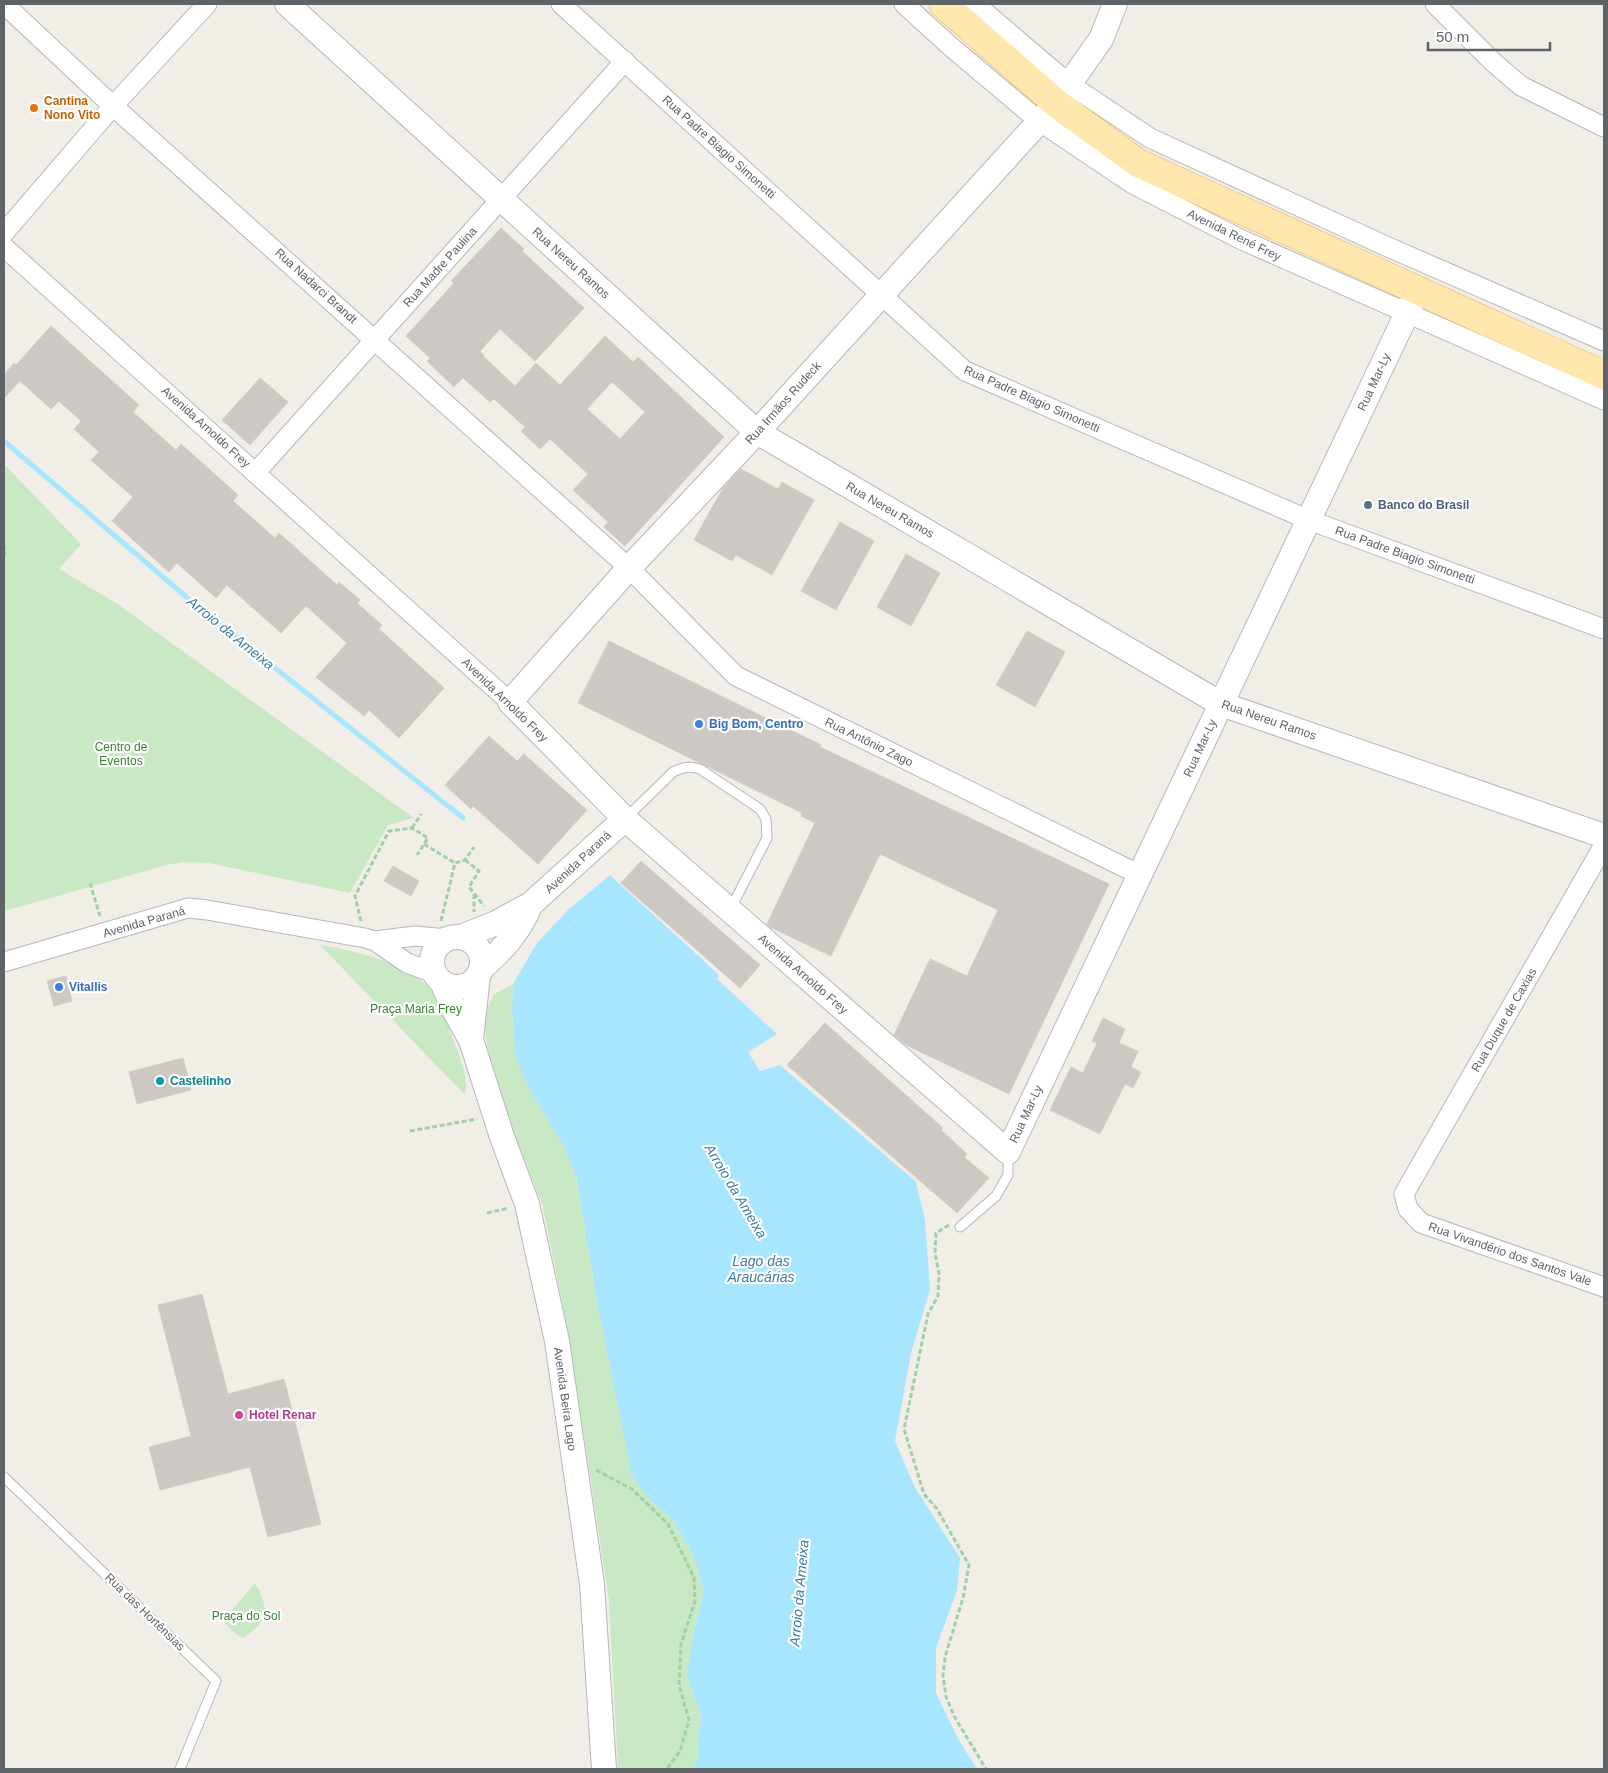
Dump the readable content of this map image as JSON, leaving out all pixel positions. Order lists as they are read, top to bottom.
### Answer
{
  "streets": {
    "main road": ["Avenida René Frey"],
    "street": [
      "Rua Padre Biagio Simonetti",
      "Rua Nereu Ramos",
      "Rua Madre Paulina",
      "Rua Nadarci Brandt",
      "Rua Mar-Ly",
      "Rua Irmãos Rudeck",
      "Avenida Arnoldo Frey",
      "Rua Antônio Zago",
      "Avenida Paraná",
      "Rua Duque de Caxias",
      "Rua Vivandério dos Santos Vale",
      "Avenida Beira Lago"
    ],
    "lane": ["Rua das Hortênsias"]
  },
  "crossings": [
    ["Rua Padre Biagio Simonetti", "Rua Madre Paulina"],
    ["Rua Padre Biagio Simonetti", "Rua Mar-Ly"],
    ["Rua Padre Biagio Simonetti", "Rua Irmãos Rudeck"],
    ["Avenida René Frey", "Rua Mar-Ly"],
    ["Avenida René Frey", "Rua Irmãos Rudeck"],
    ["Rua Nereu Ramos", "Rua Madre Paulina"],
    ["Rua Nereu Ramos", "Rua Mar-Ly"],
    ["Rua Nereu Ramos", "Rua Irmãos Rudeck"],
    ["Rua Madre Paulina", "Rua Nadarci Brandt"],
    ["Rua Madre Paulina", "Avenida Arnoldo Frey"],
    ["Rua Nadarci Brandt", "Rua Irmãos Rudeck"],
    ["Rua Nadarci Brandt", "Rua Antônio Zago"],
    ["Rua Mar-Ly", "Avenida Arnoldo Frey"],
    ["Rua Mar-Ly", "Rua Antônio Zago"],
    ["Rua Irmãos Rudeck", "Avenida Arnoldo Frey"],
    ["Rua Irmãos Rudeck", "Rua Antônio Zago"],
    ["Avenida Arnoldo Frey", "Avenida Paraná"],
    ["Avenida Paraná", "Avenida Beira Lago"],
    ["Rua Duque de Caxias", "Rua Vivandério dos Santos Vale"]
  ],
  "water": ["Arroio da Ameixa", "Lago das Araucárias"],
  "parks": ["Centro de Eventos", "Praça Maria Frey", "Praça do Sol"],
  "places": [
    "Cantina Nono Vito",
    "Banco do Brasil",
    "Big Bom, Centro",
    "Vitallis",
    "Castelinho",
    "Hotel Renar"
  ],
  "scale_bar": "50 m"
}
